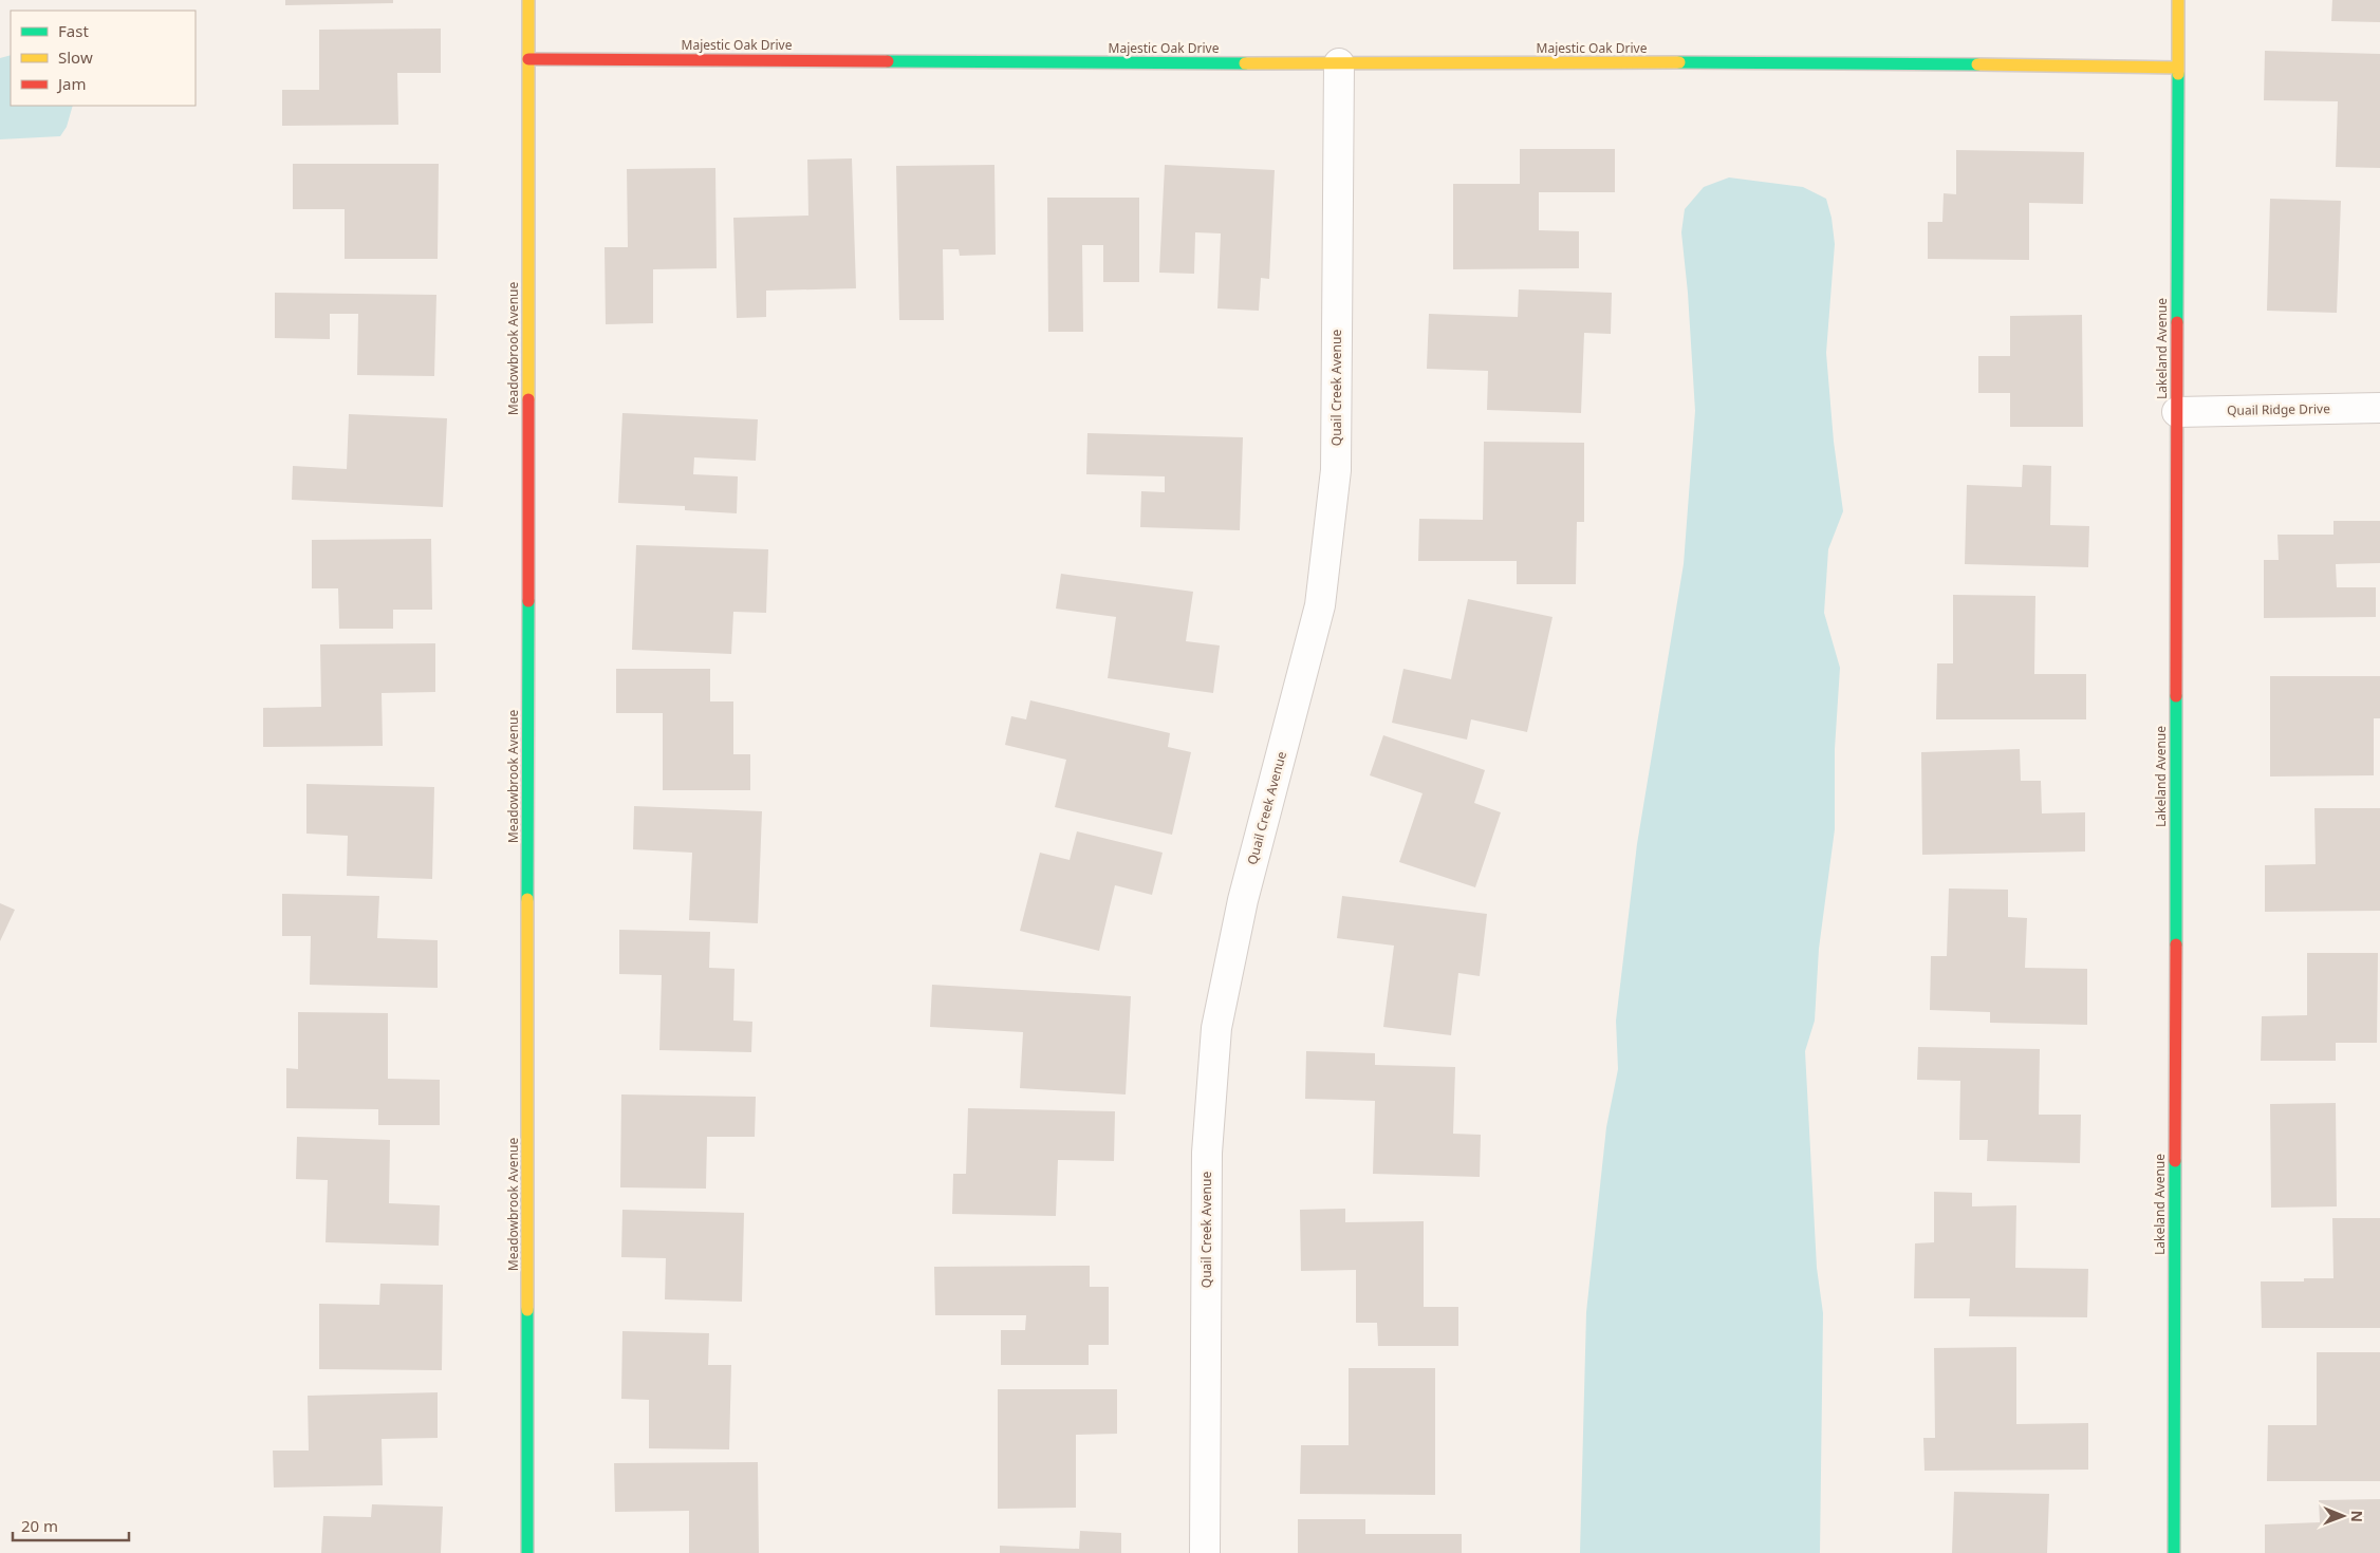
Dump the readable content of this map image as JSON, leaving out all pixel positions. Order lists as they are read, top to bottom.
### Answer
{
  "streets": {
    "street": [
      "Majestic Oak Drive",
      "Meadowbrook Avenue",
      "Lakeland Avenue",
      "Quail Creek Avenue",
      "Quail Ridge Drive"
    ]
  },
  "crossings": [
    ["Majestic Oak Drive", "Meadowbrook Avenue"],
    ["Majestic Oak Drive", "Lakeland Avenue"],
    ["Majestic Oak Drive", "Quail Creek Avenue"],
    ["Lakeland Avenue", "Quail Ridge Drive"]
  ],
  "legend": ["Fast", "Slow", "Jam"],
  "scale_bar": "20 m",
  "north": "right"
}
